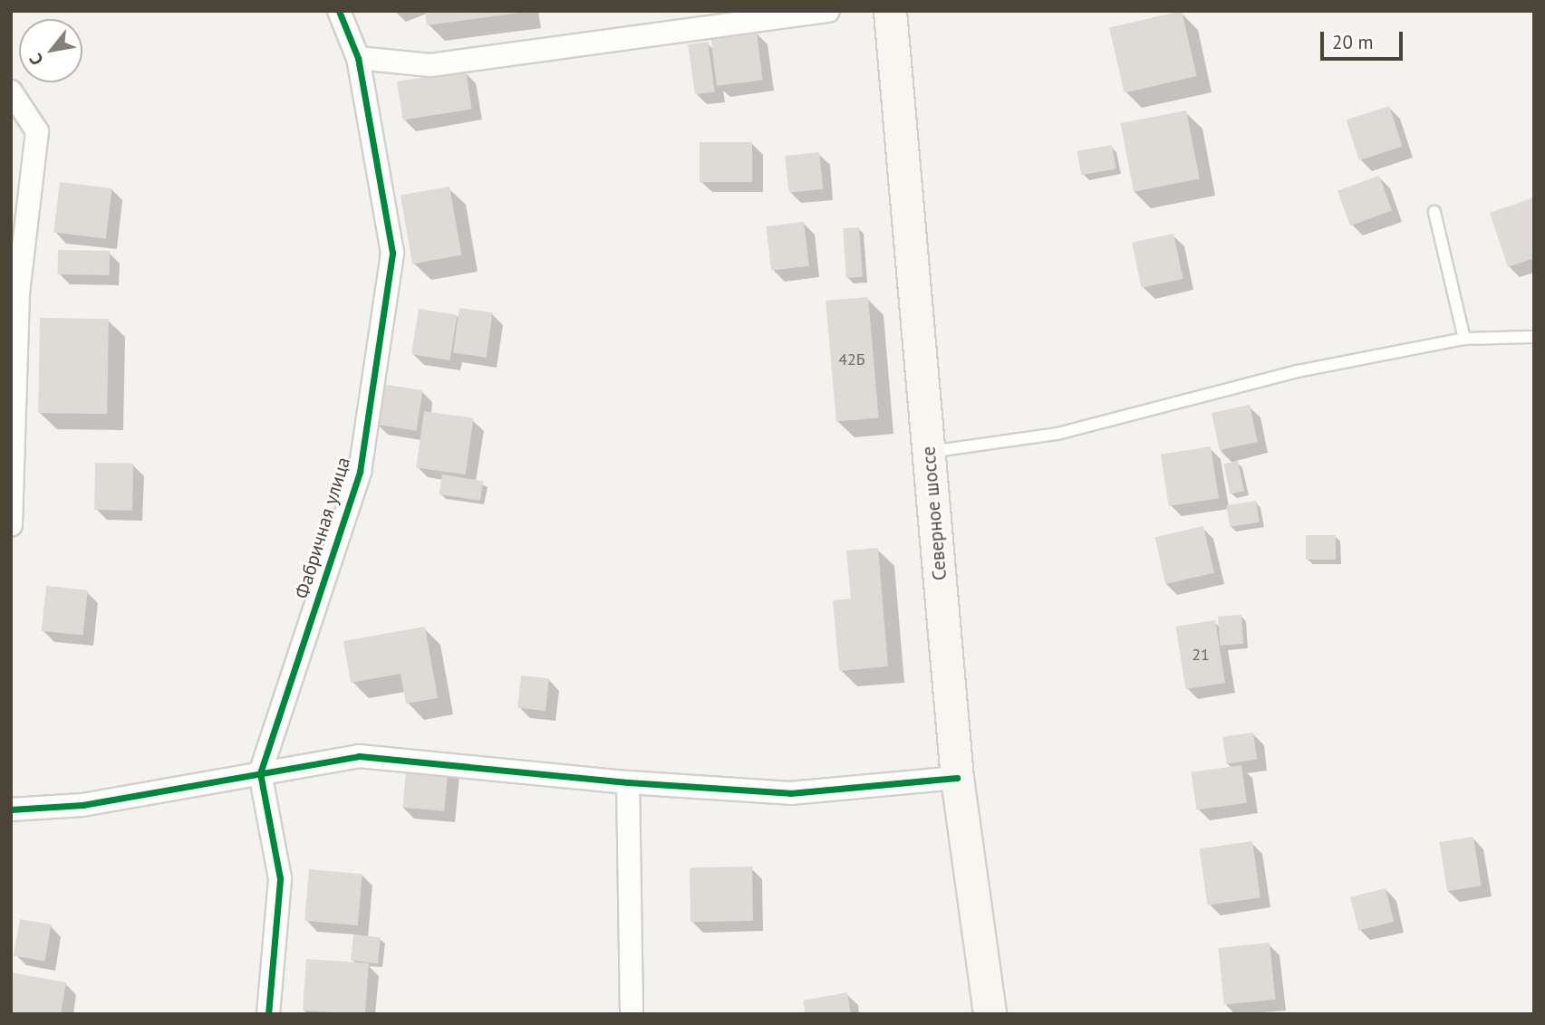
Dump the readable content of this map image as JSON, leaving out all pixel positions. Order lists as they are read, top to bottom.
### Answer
{
  "streets": {
    "main road": ["Северное шоссе"],
    "street": ["Фабричная улица"]
  },
  "house_numbers": ["42Б", "21"],
  "scale_bar": "20 m",
  "north": "bottom left"
}
